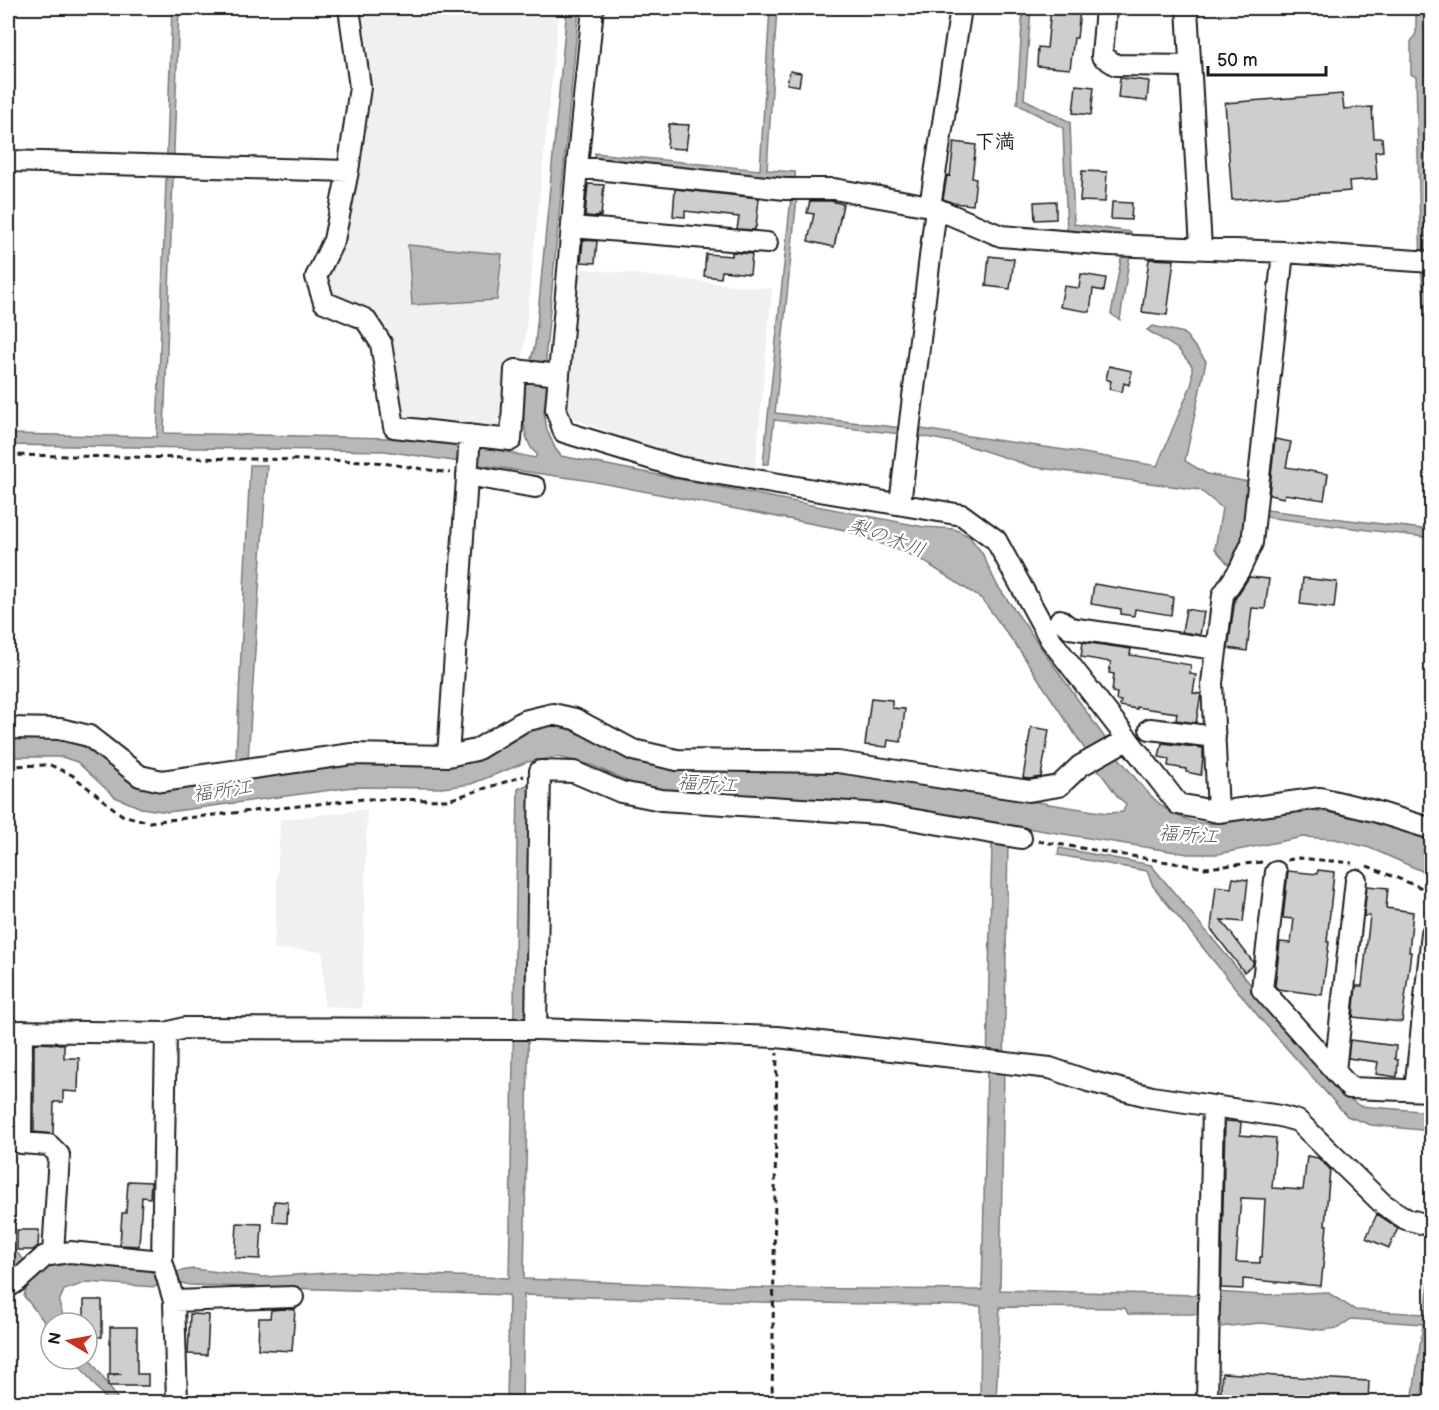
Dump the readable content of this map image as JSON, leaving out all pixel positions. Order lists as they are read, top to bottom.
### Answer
{
  "districts": ["下満"],
  "water": ["梨の木川", "福所江"],
  "scale_bar": "50 m",
  "north": "left"
}
